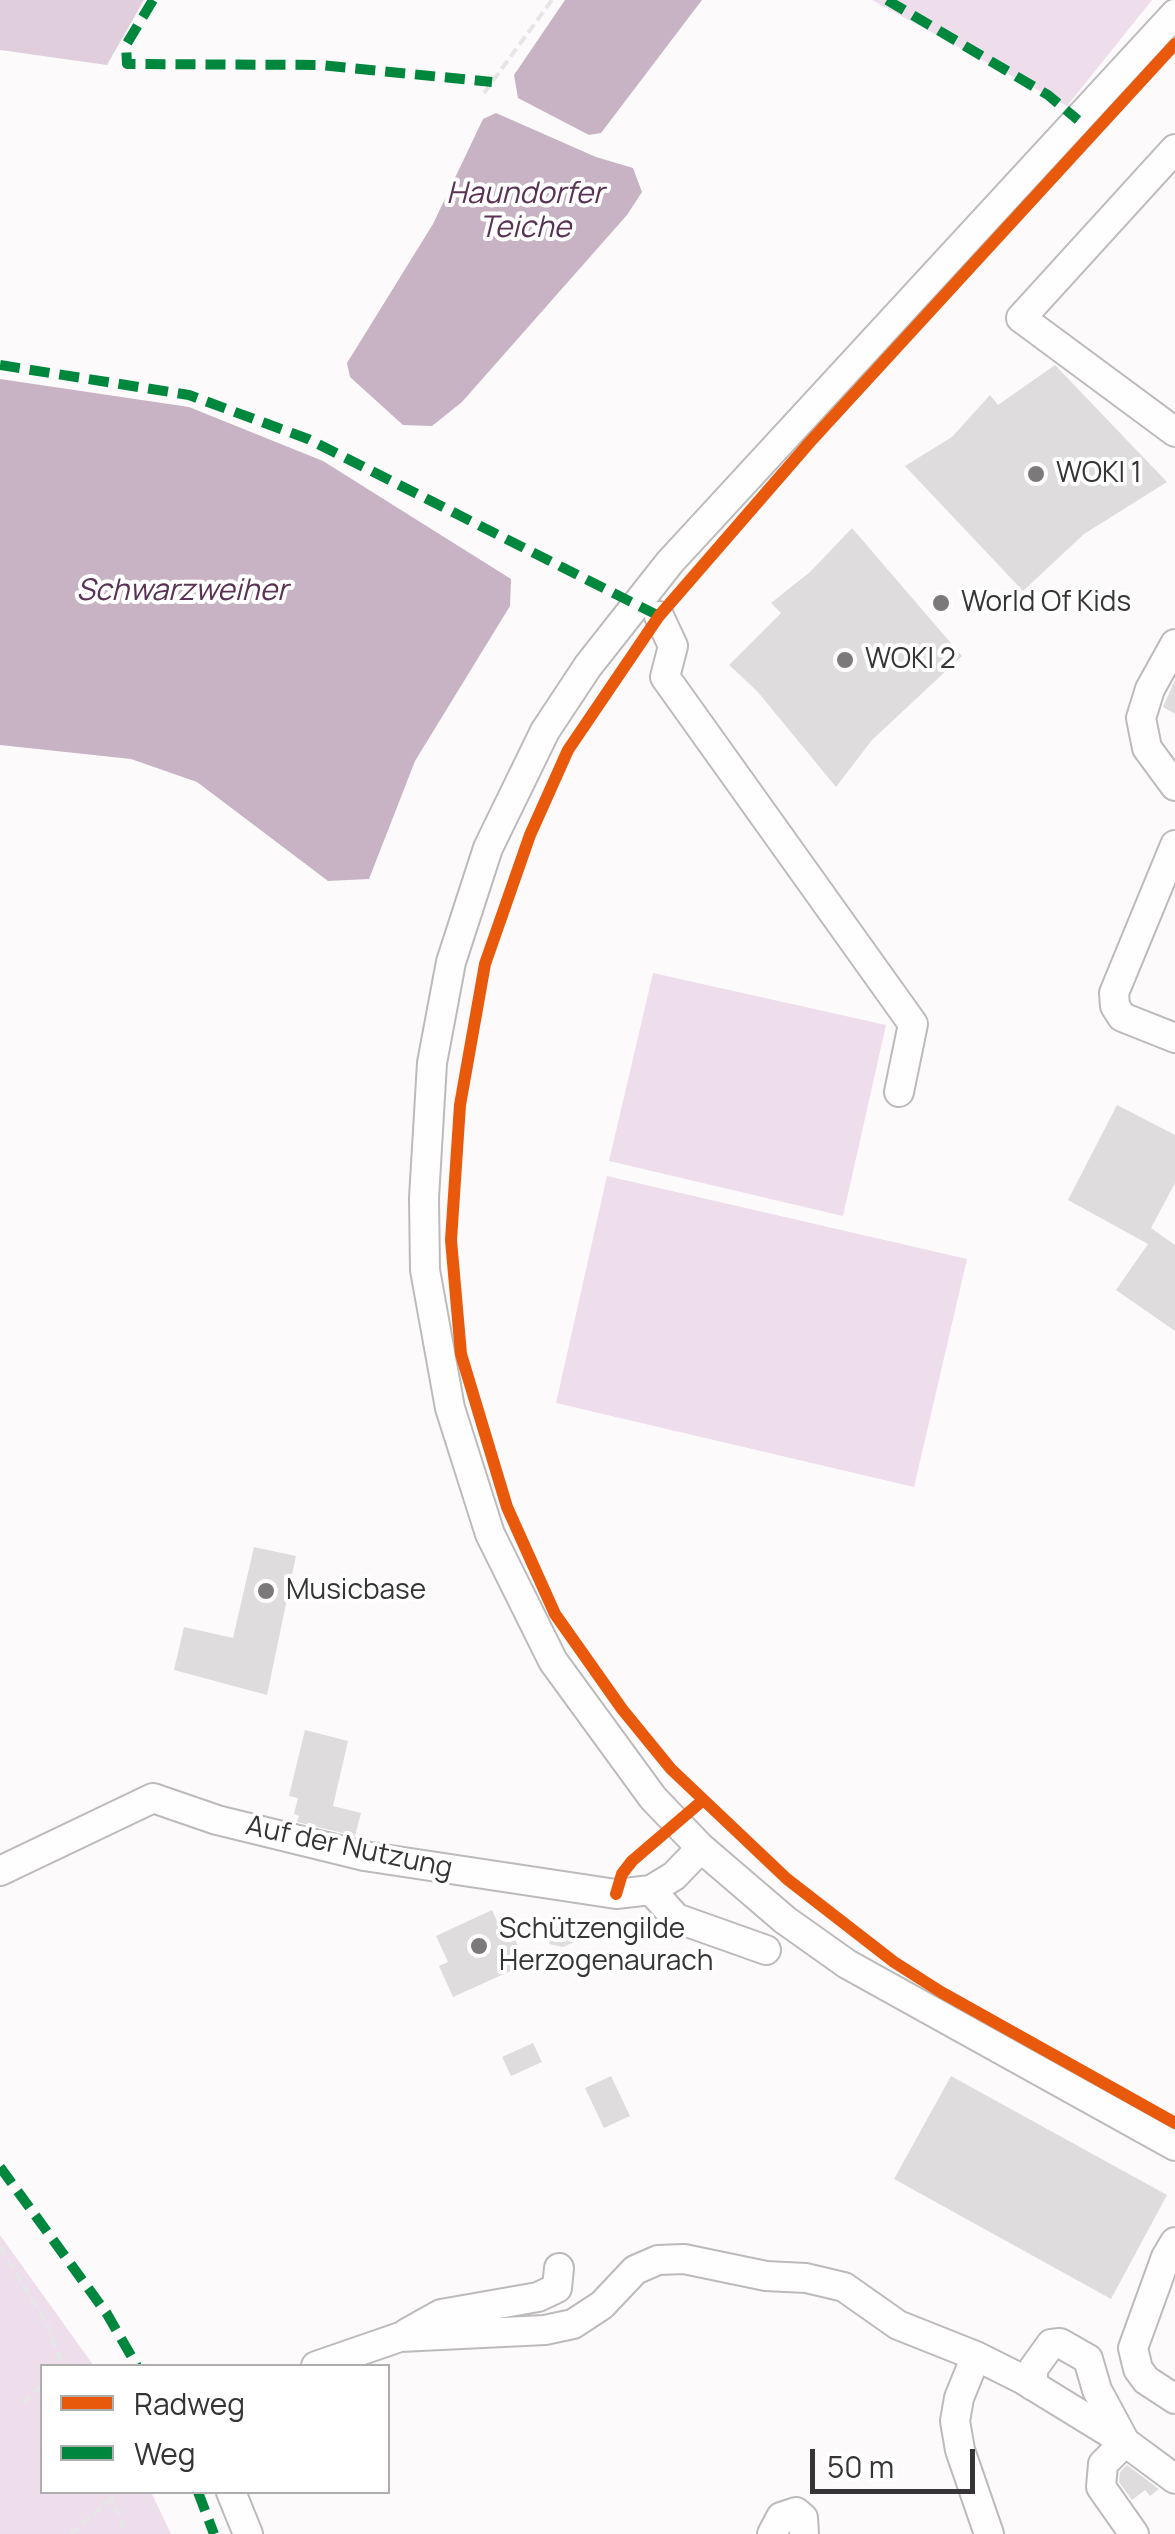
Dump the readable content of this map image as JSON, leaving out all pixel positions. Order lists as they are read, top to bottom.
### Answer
{
  "streets": {
    "street": ["Auf der Nutzung"]
  },
  "water": ["Haundorfer Teiche", "Schwarzweiher"],
  "places": [
    "WOKI 1",
    "World Of Kids",
    "WOKI 2",
    "Musicbase",
    "Schützengilde Herzogenaurach"
  ],
  "legend": ["Radweg", "Weg"],
  "scale_bar": "50 m"
}
